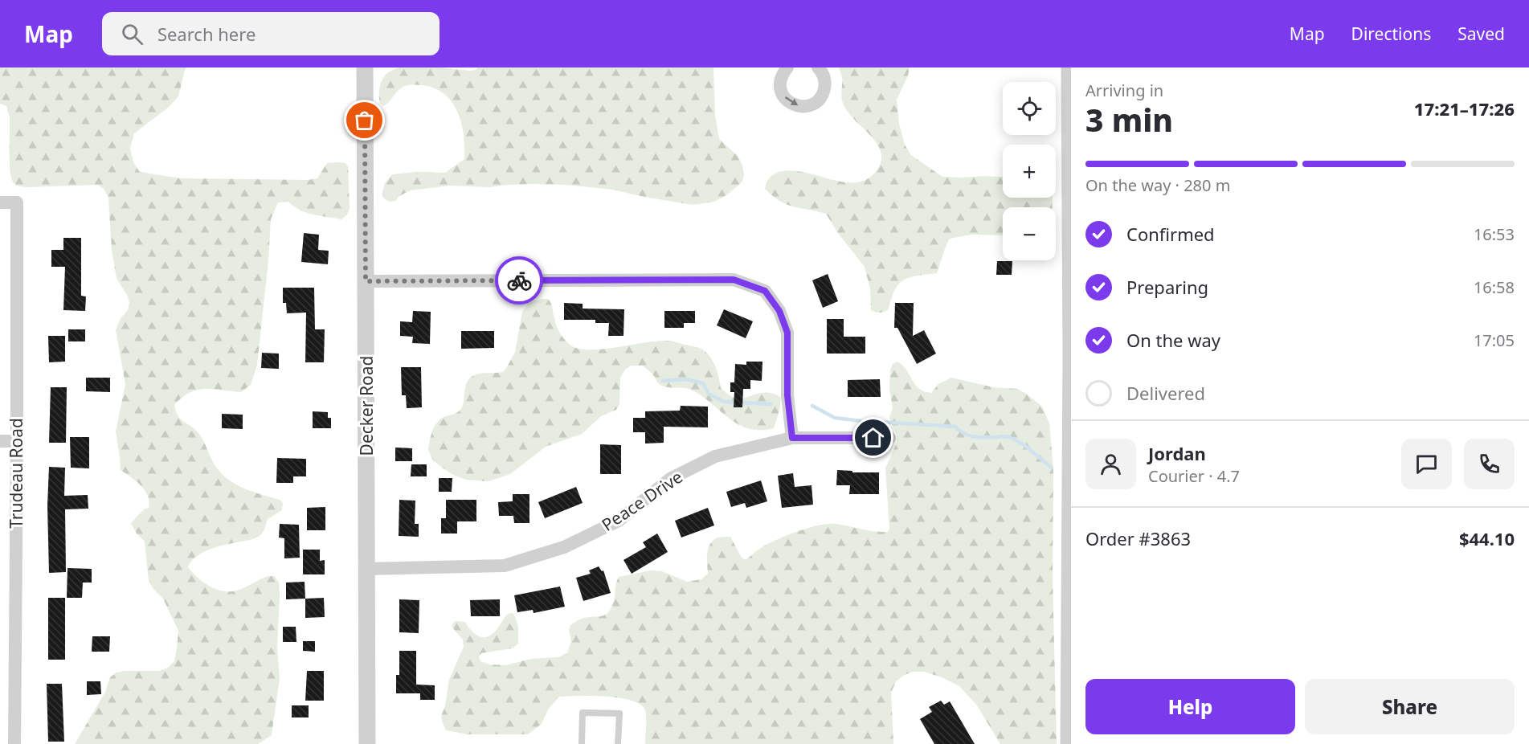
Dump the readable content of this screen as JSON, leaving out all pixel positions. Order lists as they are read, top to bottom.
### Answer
{
  "streets": {
    "street": ["Decker Road", "Trudeau Road", "Peace Drive"]
  },
  "crossings": [
    ["Decker Road", "Peace Drive"]
  ],
  "page": {
    "header": "Map",
    "search": "Search here",
    "nav": ["Map", "Directions", "Saved"],
    "heading": ["3 min", "Arriving in", "17:21–17:26"],
    "panel": [
      "Jordan",
      "Courier · 4.7",
      "Order #3863",
      "$44.10"
    ],
    "map_buttons": ["+", "−"],
    "bar": "On the way · 280 m",
    "list": [
      ["Confirmed", "16:53"],
      ["Preparing", "16:58"],
      ["On the way", "17:05"],
      "Delivered"
    ],
    "buttons": ["Help", "Share"]
  }
}
